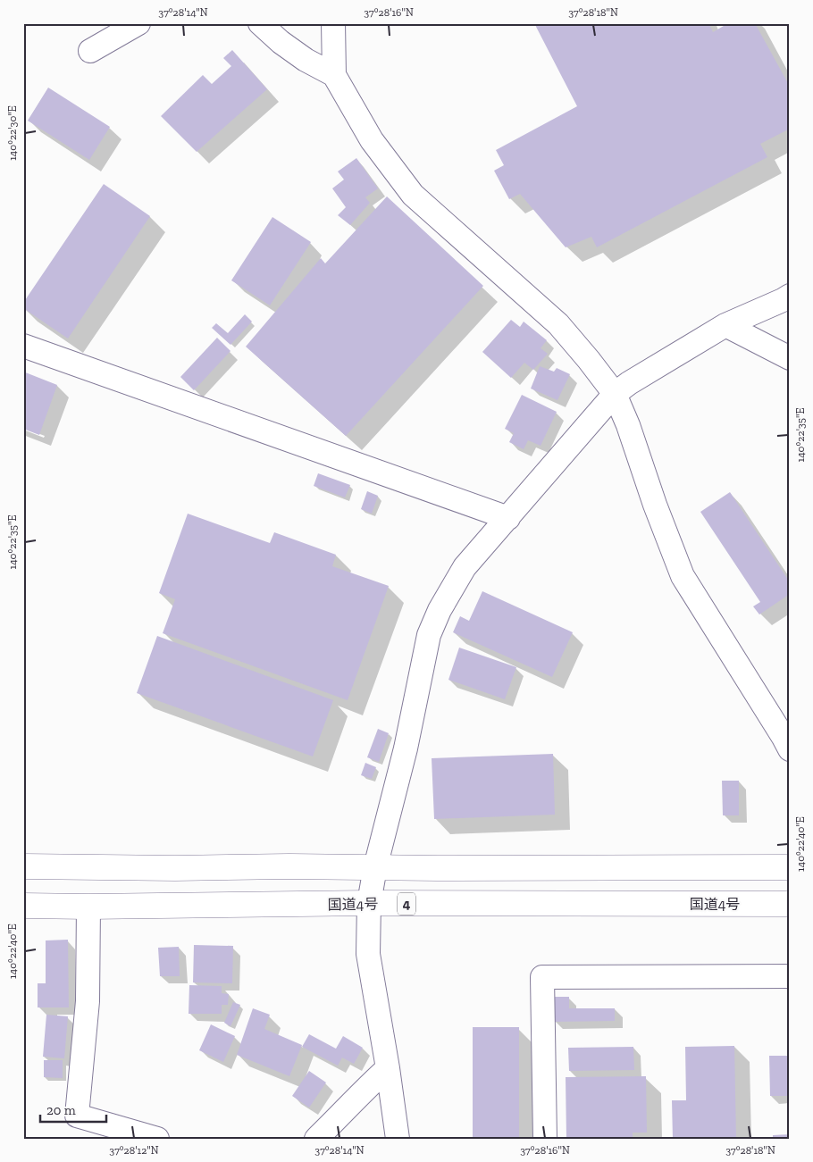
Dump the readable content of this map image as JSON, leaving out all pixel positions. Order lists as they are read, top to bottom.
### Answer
{
  "streets": {
    "highway": ["国道4号", "4"]
  },
  "scale_bar": "20 m",
  "coordinates": [
    "37°28'14\"N",
    "37°28'16\"N",
    "37°28'18\"N",
    "140°22'30\"E",
    "140°22'35\"E",
    "140°22'40\"E",
    "37°28'12\"N"
  ]
}
